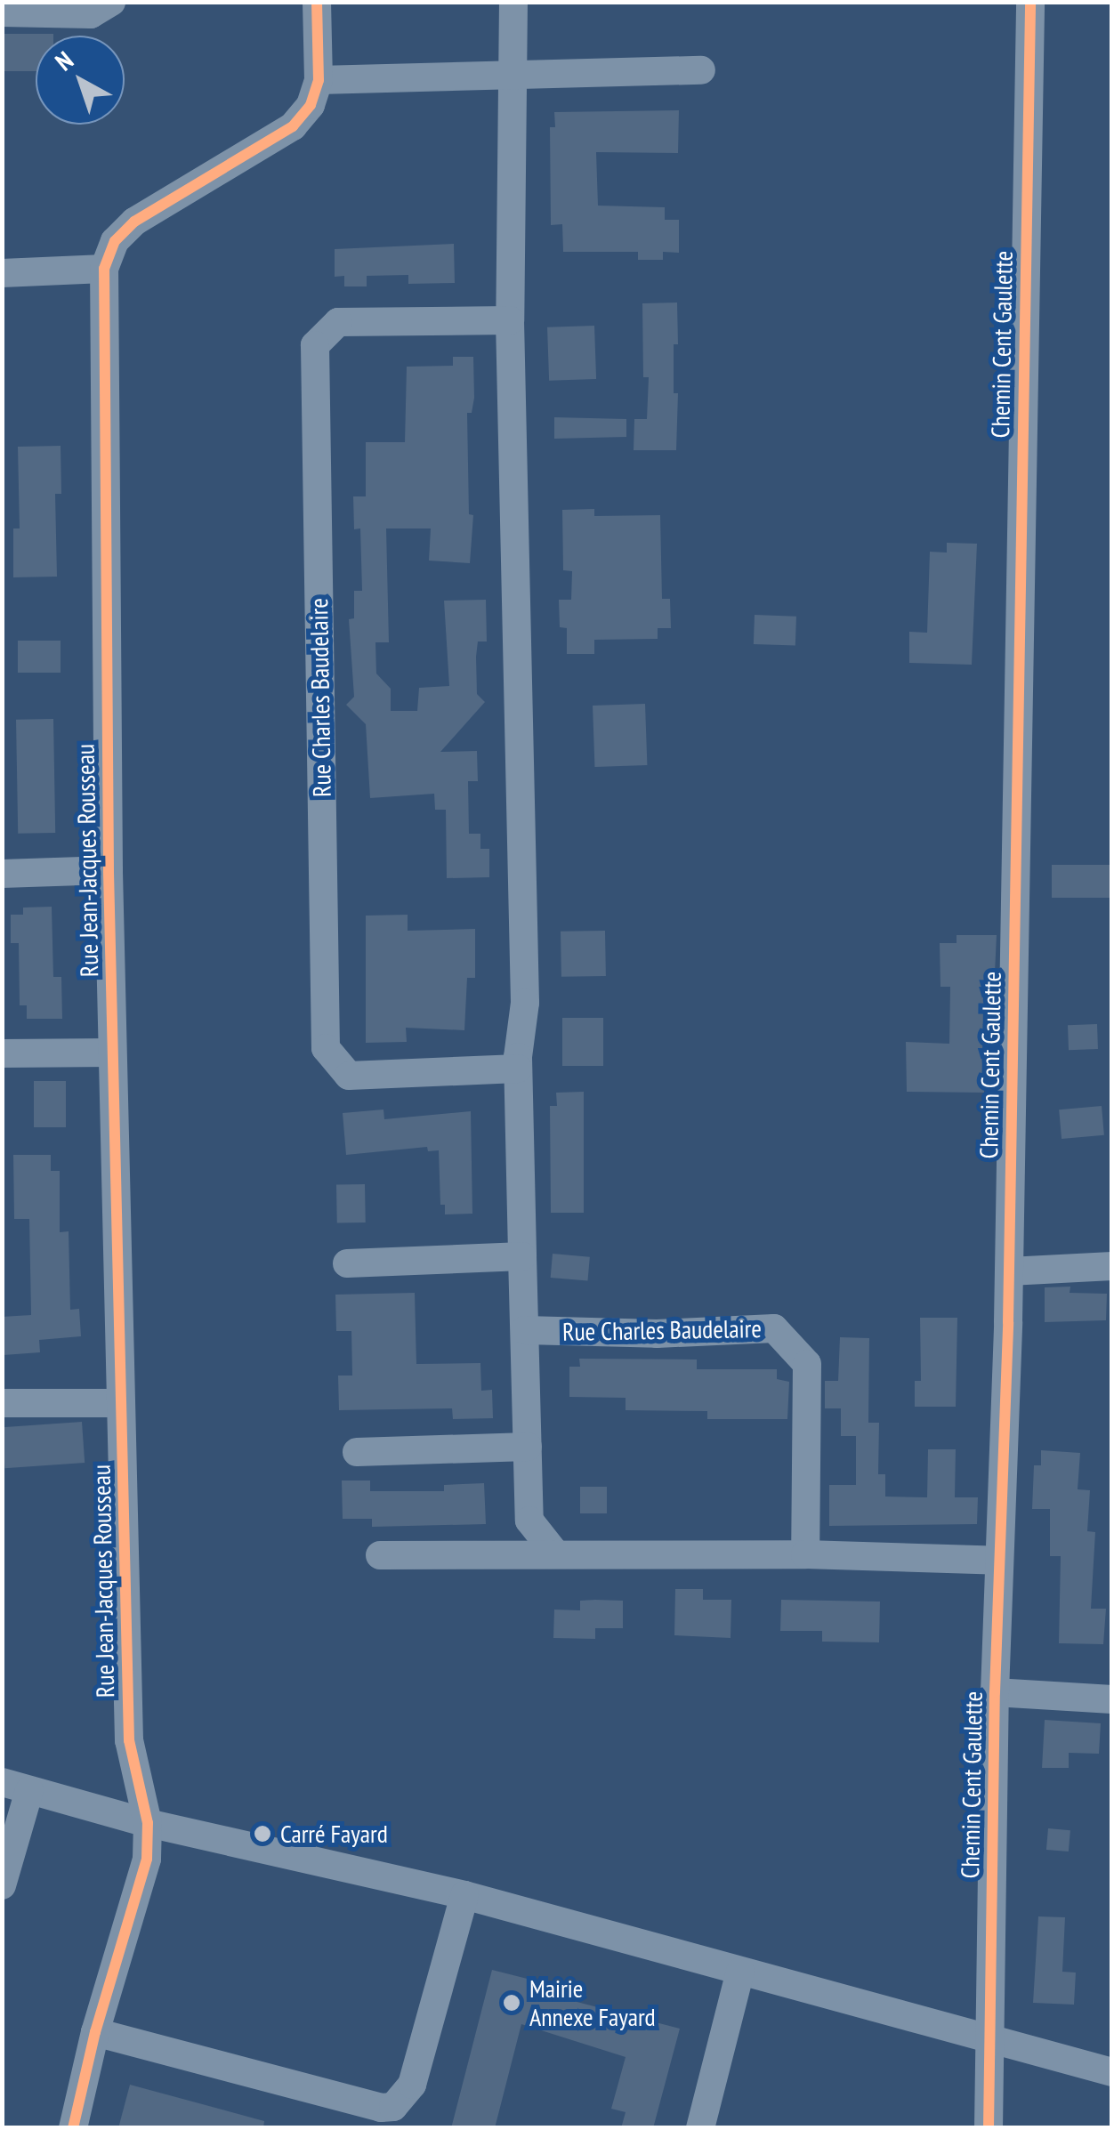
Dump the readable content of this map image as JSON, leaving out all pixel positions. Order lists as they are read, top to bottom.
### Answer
{
  "streets": {
    "street": ["Chemin Cent Gaulette", "Rue Charles Baudelaire", "Rue Jean-Jacques Rousseau"]
  },
  "places": ["Carré Fayard", "Mairie Annexe Fayard"],
  "north": "top left"
}
